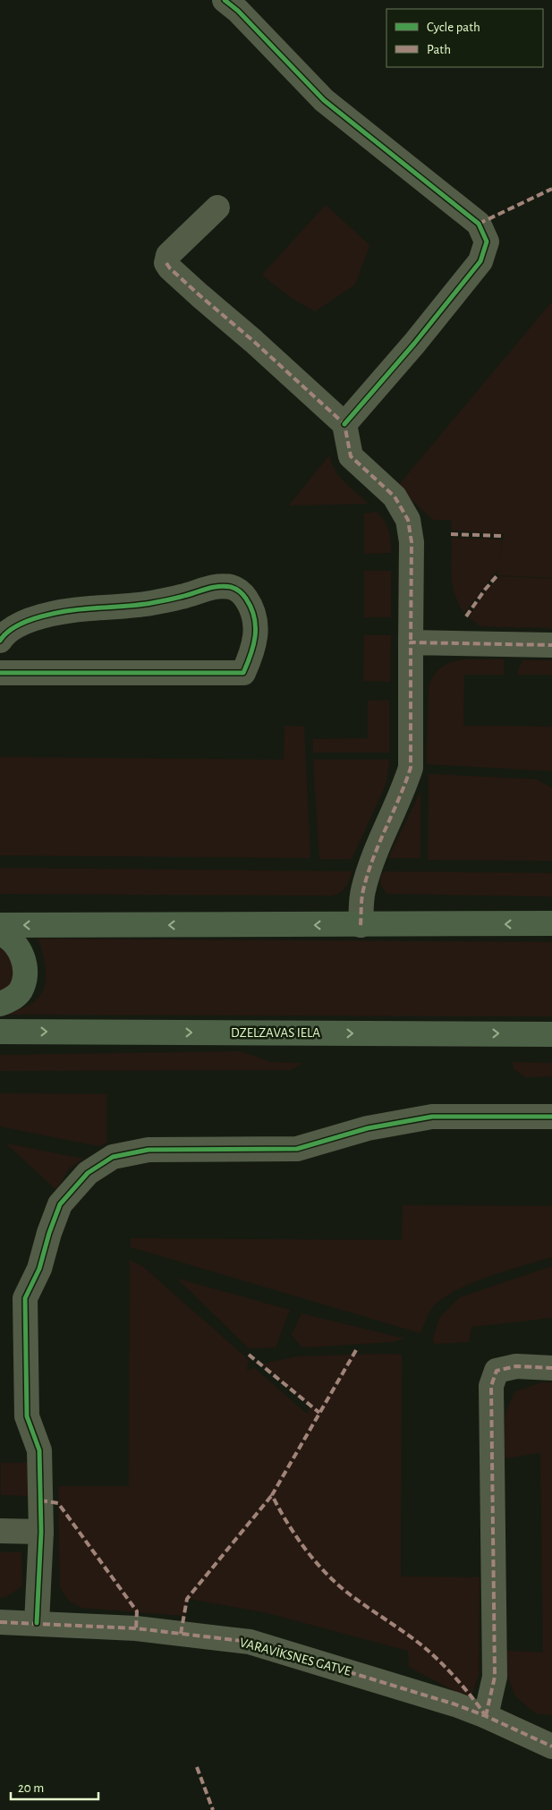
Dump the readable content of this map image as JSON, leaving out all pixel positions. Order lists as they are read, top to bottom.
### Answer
{
  "streets": {
    "main road": ["DZELZAVAS IELA"],
    "street": ["VARAVĪKSNES GATVE"]
  },
  "legend": ["Cycle path", "Path"],
  "scale_bar": "20 m"
}
